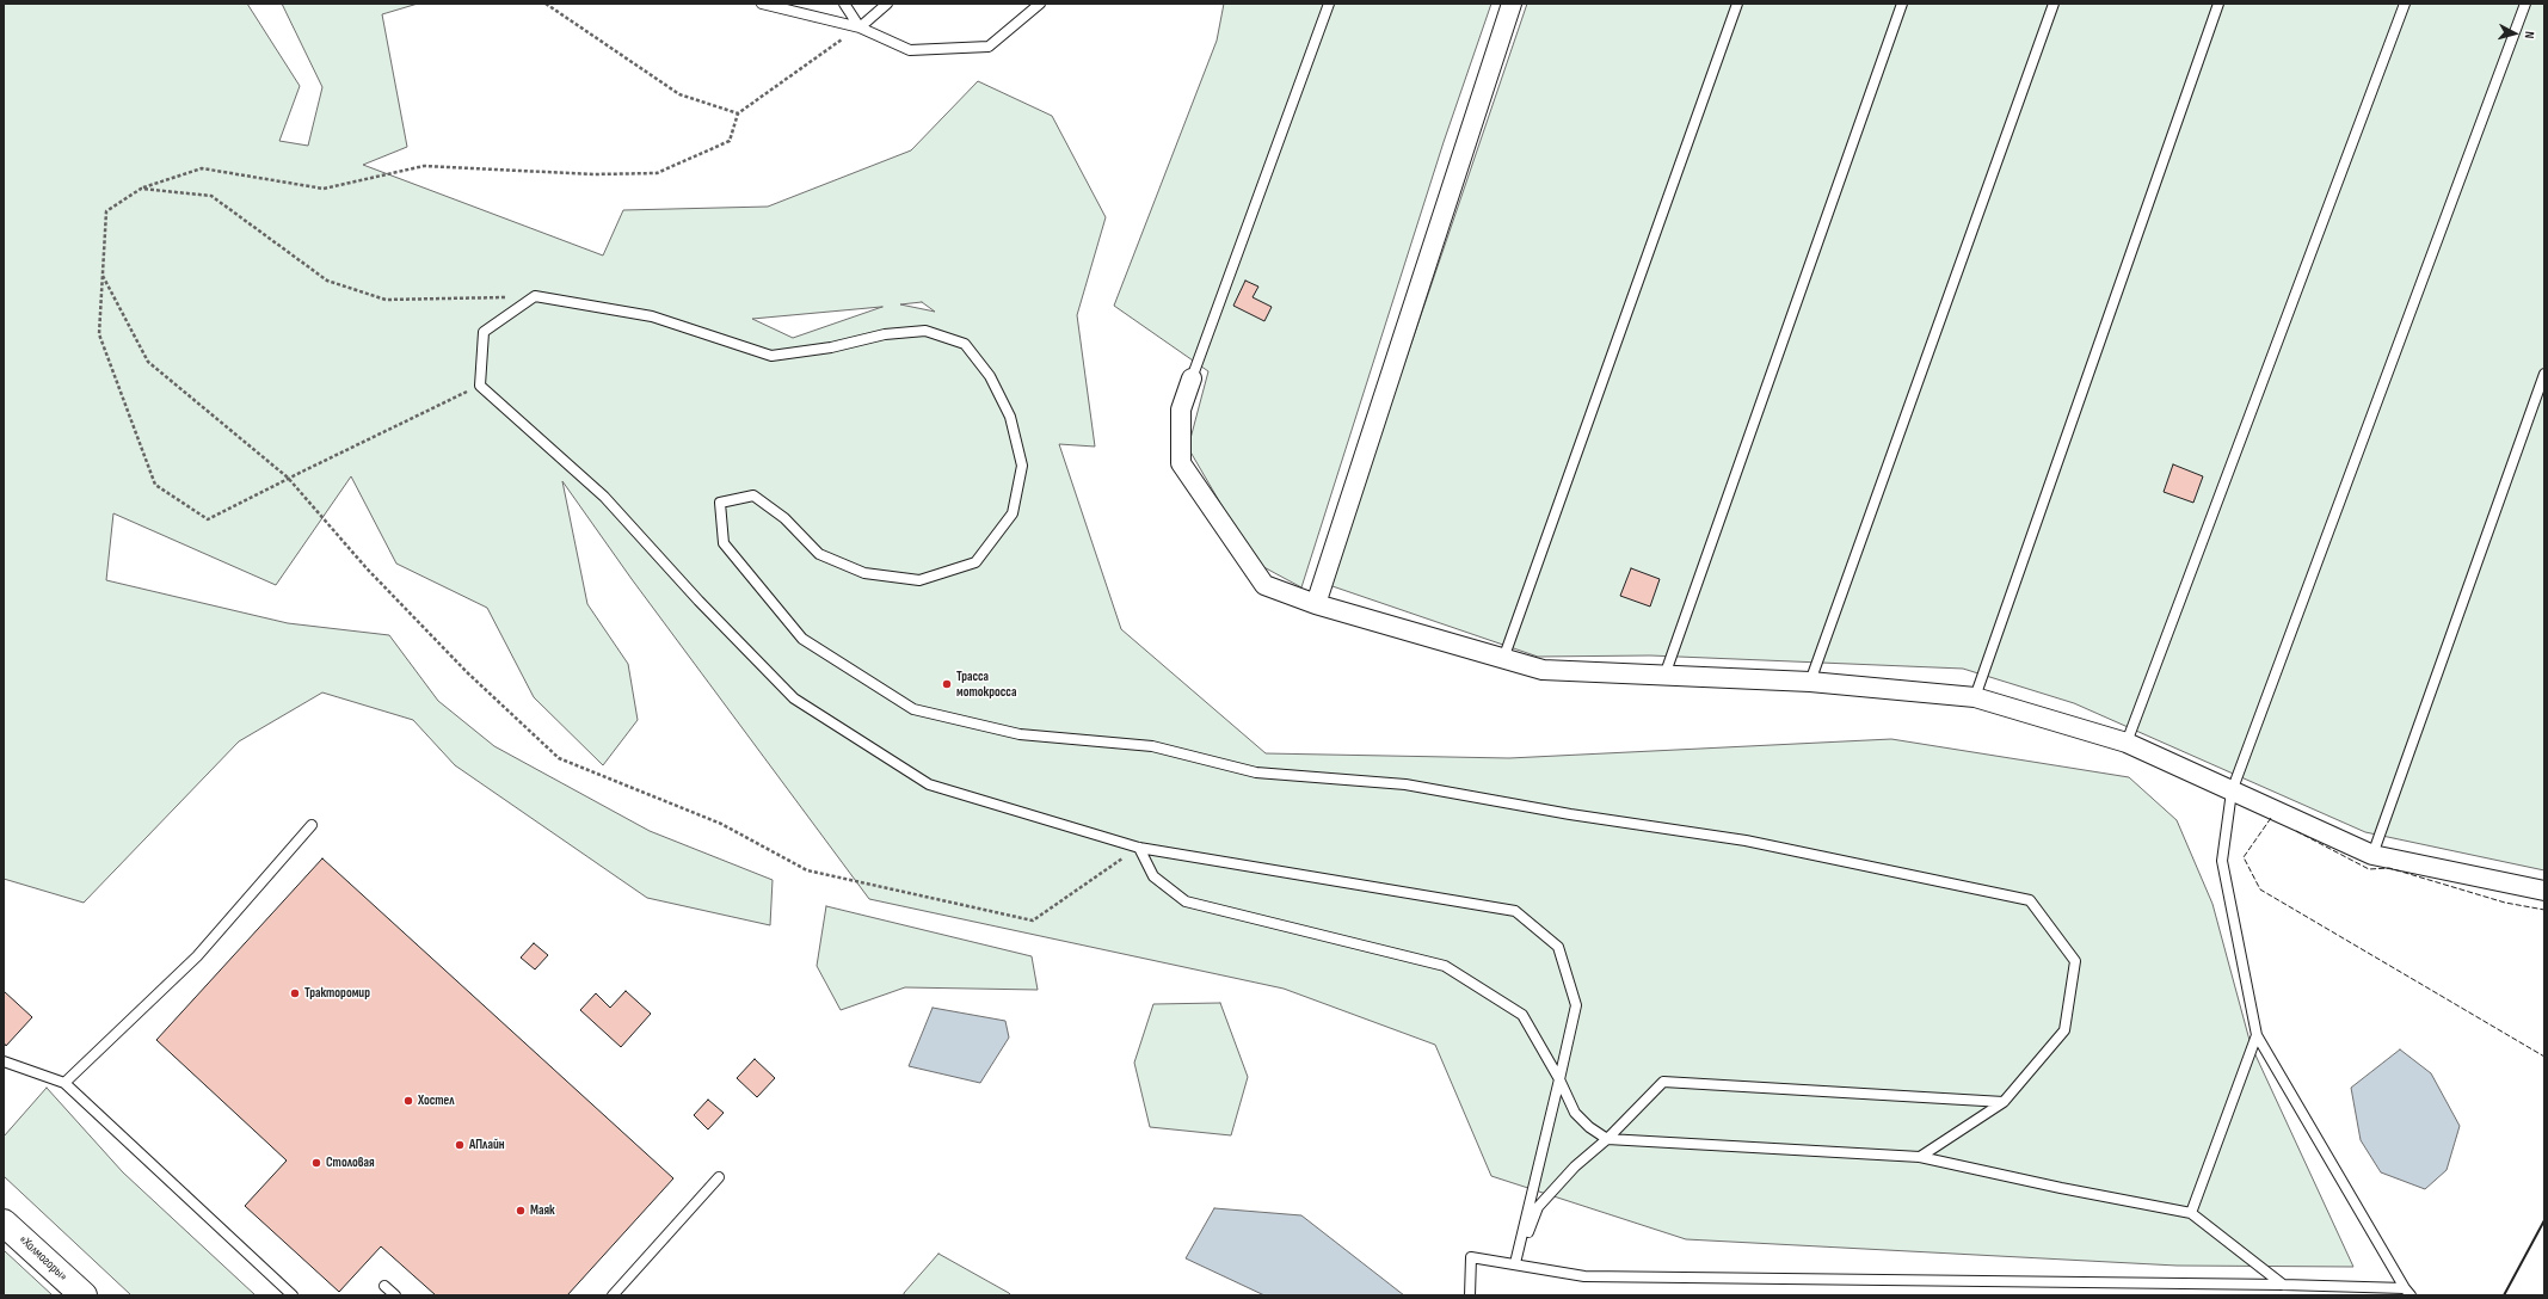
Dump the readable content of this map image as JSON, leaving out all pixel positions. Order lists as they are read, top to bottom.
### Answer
{
  "streets": {
    "highway": ["«Холмогоры»"]
  },
  "places": [
    "Трасса мотокросса",
    "Тракторомир",
    "Хостел",
    "АПлайн",
    "Столовая",
    "Маяк"
  ],
  "north": "right"
}
